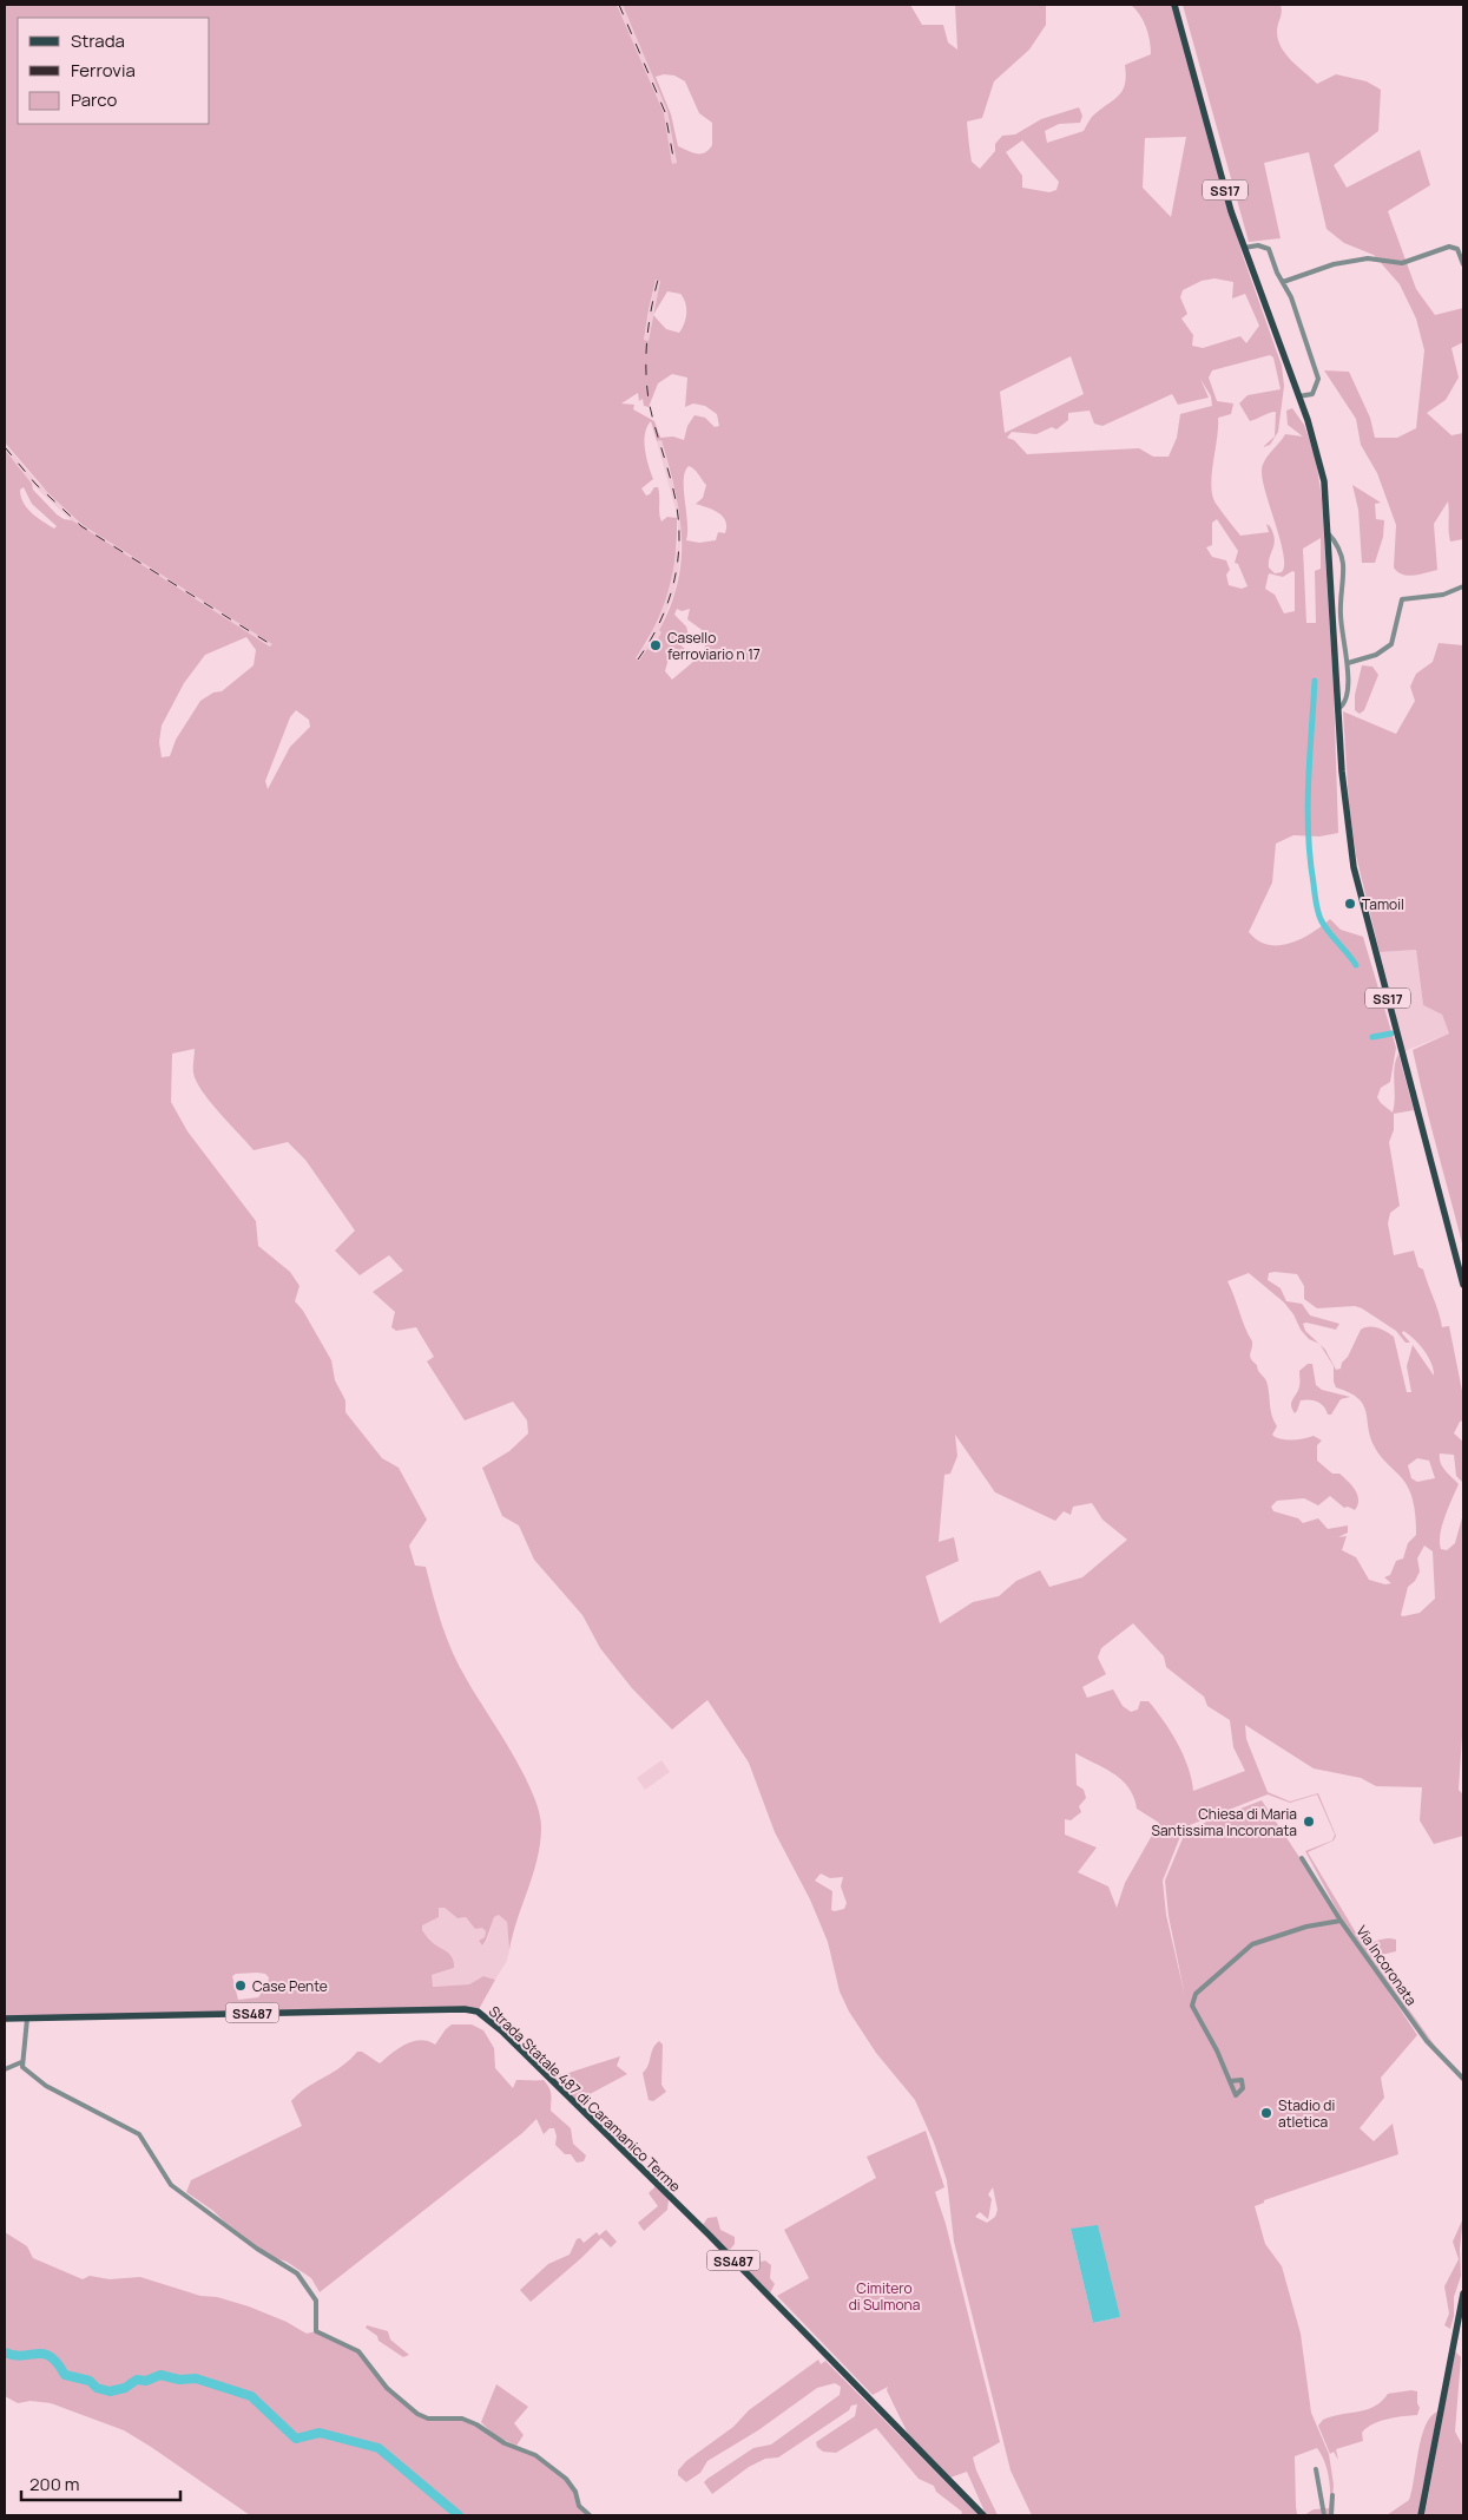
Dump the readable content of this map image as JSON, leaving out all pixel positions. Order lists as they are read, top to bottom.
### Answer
{
  "streets": {
    "main road": ["SS17", "SS487", "Strada Statale 487 di Caramanico Terme"],
    "street": ["Via Incoronata"]
  },
  "parks": ["Cimitero di Sulmona"],
  "places": [
    "Casello ferroviario n 17",
    "Tamoil",
    "Chiesa di Maria Santissima Incoronata",
    "Case Pente",
    "Stadio di atletica"
  ],
  "legend": ["Strada", "Ferrovia", "Parco"],
  "scale_bar": "200 m"
}
